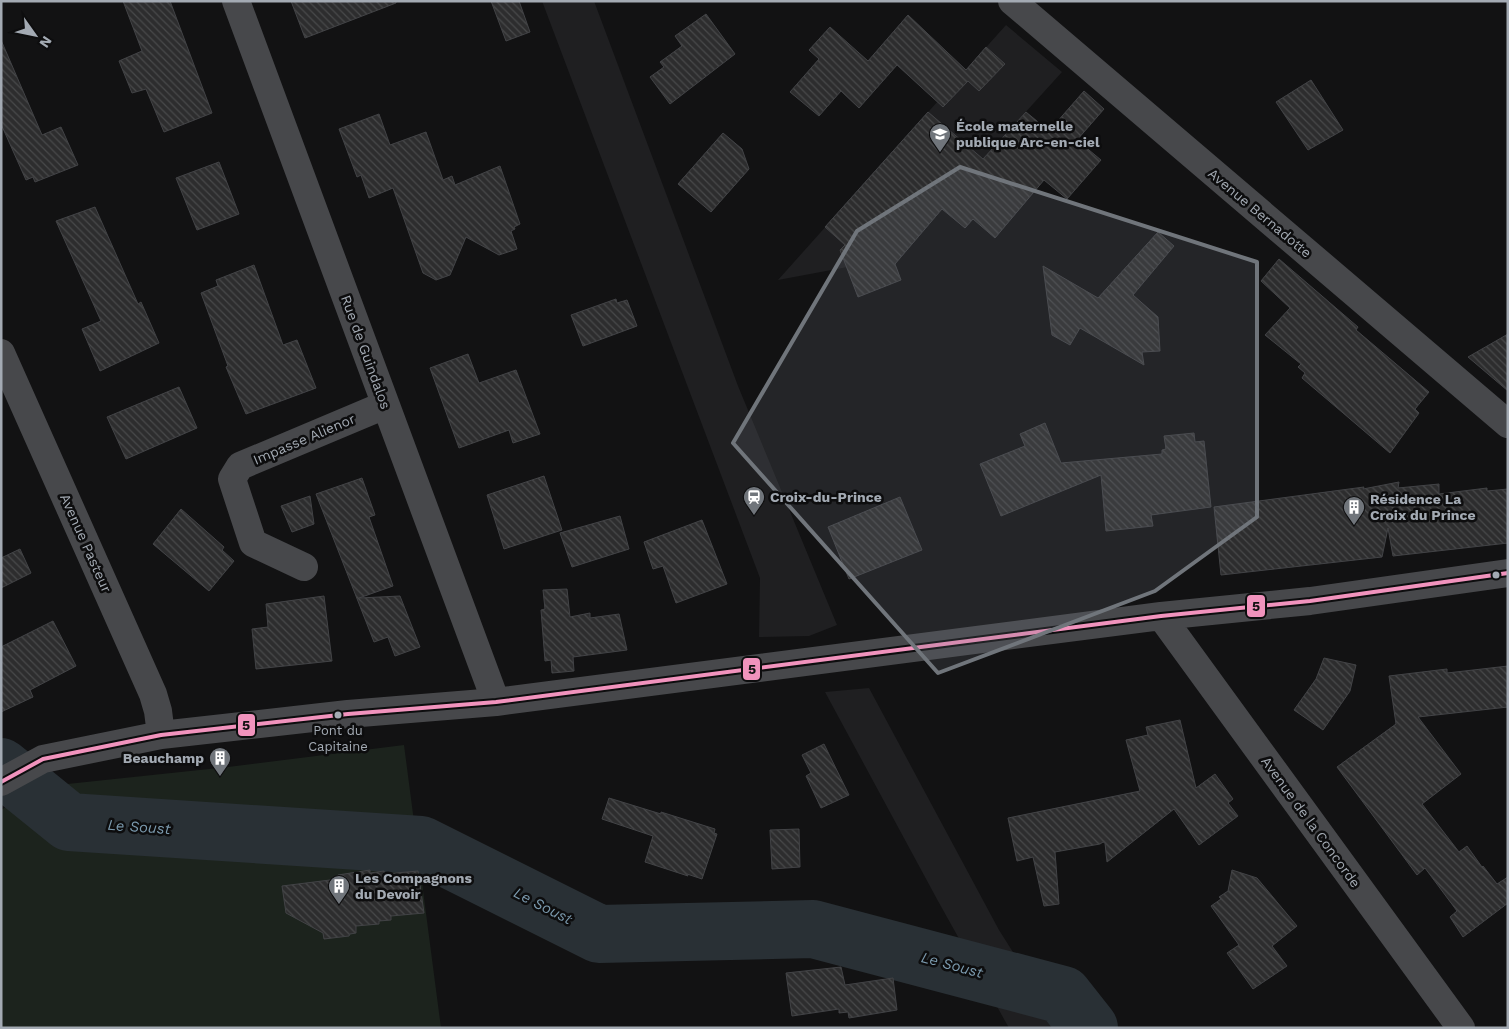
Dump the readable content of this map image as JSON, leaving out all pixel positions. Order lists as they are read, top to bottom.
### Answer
{
  "streets": {
    "street": [
      "Avenue Bernadotte",
      "Rue de Guindalos",
      "Impasse Alienor",
      "Avenue Pasteur",
      "Avenue de la Concorde"
    ]
  },
  "crossings": [
    ["Rue de Guindalos", "Impasse Alienor"]
  ],
  "water": ["Le Soust"],
  "places": {
    "school or university": ["École maternelle publique Arc-en-ciel"],
    "station": ["Croix-du-Prince"],
    "building": ["Résidence La Croix du Prince", "Beauchamp", "Les Compagnons du Devoir"],
    "other": ["Pont du Capitaine"]
  },
  "lines": ["transit line 5"],
  "north": "bottom right"
}
